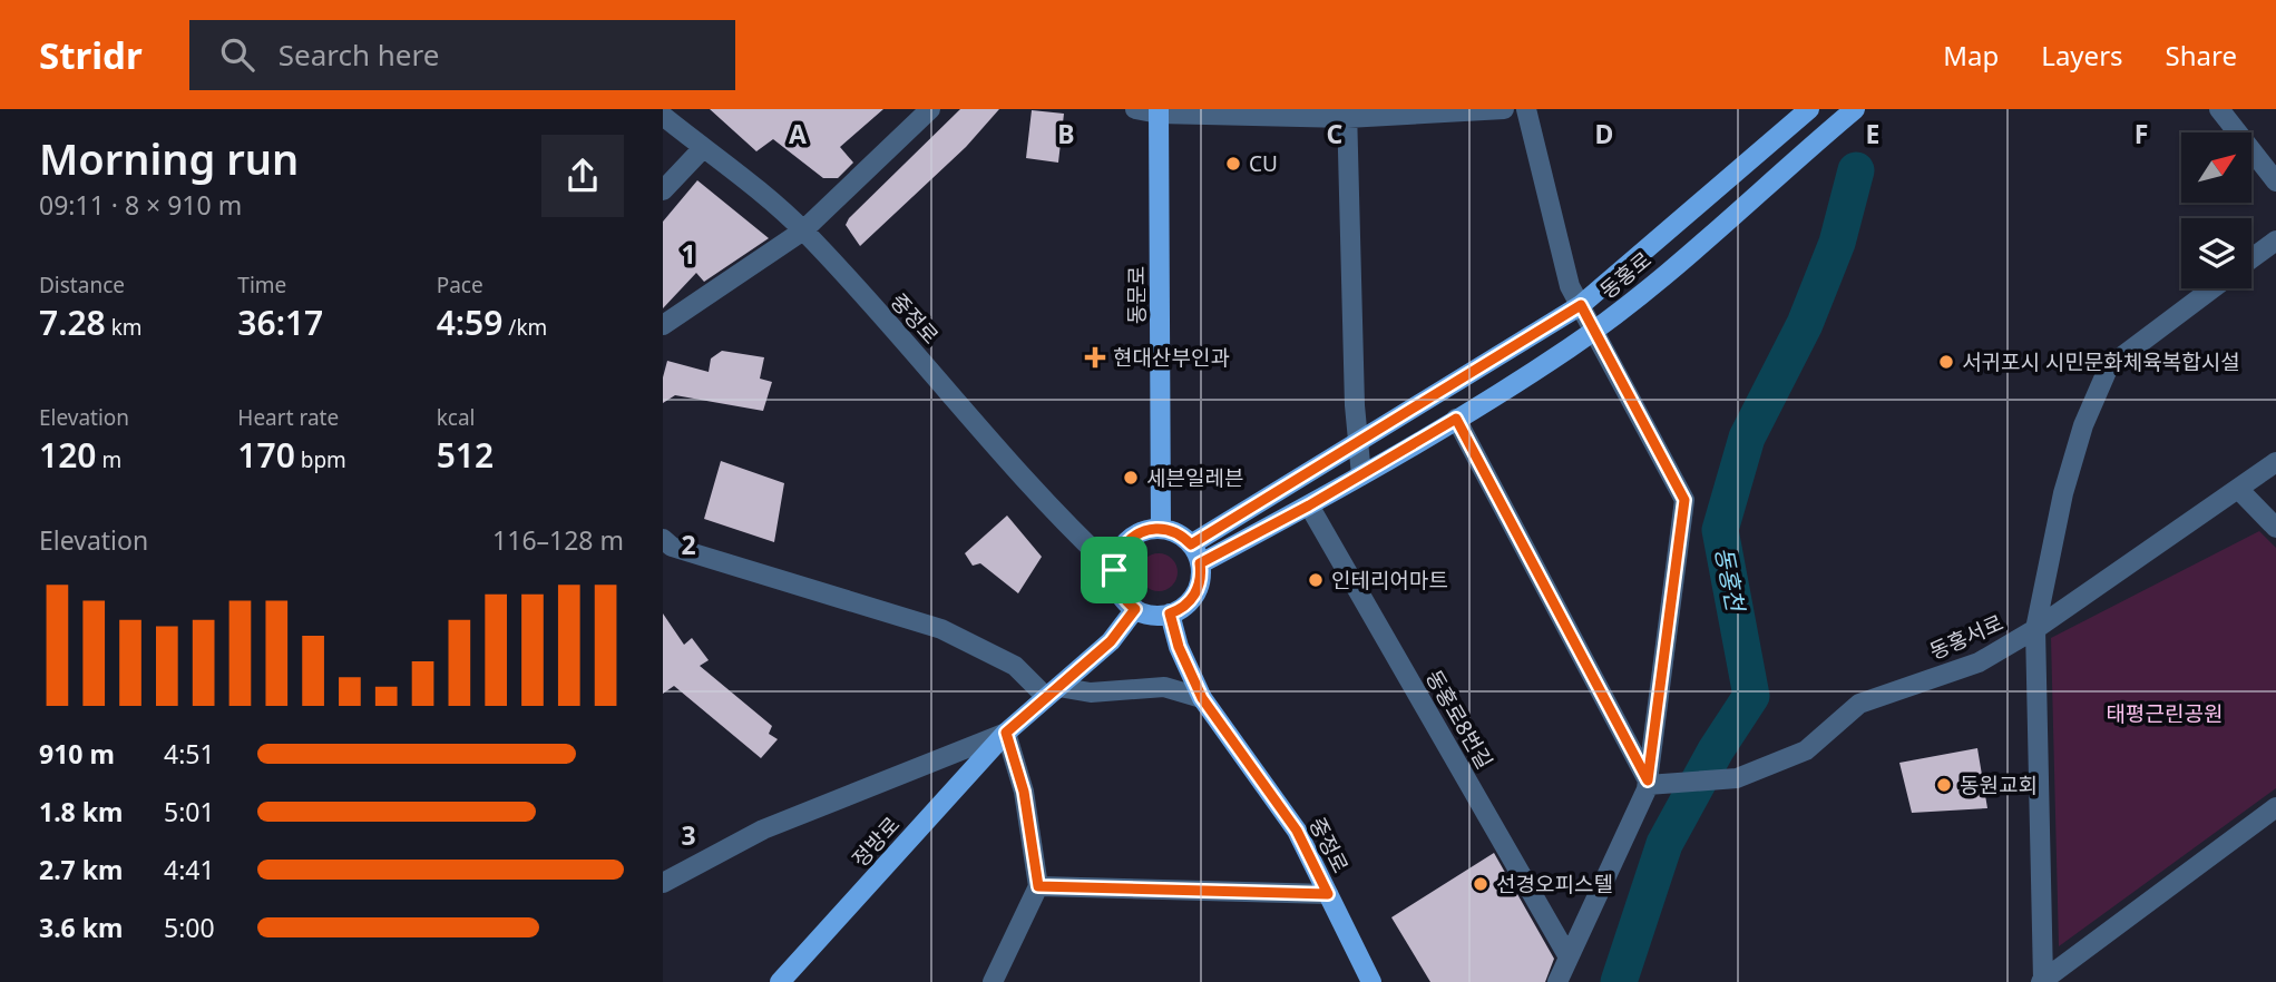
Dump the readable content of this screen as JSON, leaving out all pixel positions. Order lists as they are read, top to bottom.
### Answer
{
  "streets": {
    "main road": [
      "동홍로",
      "동문로",
      "중정로",
      "정방로"
    ],
    "street": ["동홍서로", "동홍로8번길"]
  },
  "crossings": [
    ["동홍로", "동문로"],
    ["동홍로", "중정로"],
    ["동홍로", "동홍로8번길"],
    ["동홍로", "정방로"],
    ["동문로", "중정로"],
    ["동문로", "정방로"],
    ["중정로", "정방로"]
  ],
  "water": ["동홍천"],
  "parks": ["태평근린공원"],
  "places": {
    "other": [
      "CU",
      "서귀포시 시민문화체육복합시설",
      "세븐일레븐",
      "인테리어마트",
      "동원교회",
      "선경오피스텔"
    ],
    "health": ["현대산부인과"]
  },
  "north": "top right",
  "page": {
    "header": "Stridr",
    "search": "Search here",
    "nav": ["Map", "Layers", "Share"],
    "heading": ["Morning run", "09:11 · 8 × 910 m"],
    "stats": [
      ["Distance", "7.28 km"],
      ["Time", "36:17"],
      ["Pace", "4:59 /km"],
      ["Elevation", "120 m"],
      ["Heart rate", "170 bpm"],
      ["kcal", "512"]
    ],
    "chart": ["Elevation", "116–128 m"],
    "list": [
      {
        "name": "910 m",
        "note": "4:51"
      },
      {
        "name": "1.8 km",
        "note": "5:01"
      },
      {
        "name": "2.7 km",
        "note": "4:41"
      },
      {
        "name": "3.6 km",
        "note": "5:00"
      }
    ]
  },
  "grid": {
    "columns": [
      "A",
      "B",
      "C",
      "D",
      "E",
      "F"
    ],
    "rows": ["1", "2", "3"]
  }
}
